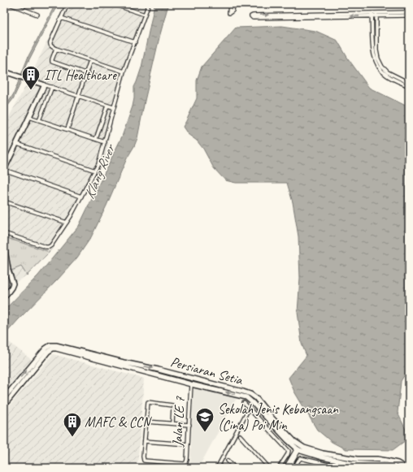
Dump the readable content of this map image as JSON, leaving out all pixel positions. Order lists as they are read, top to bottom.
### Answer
{
  "streets": {
    "street": ["Persiaran Setia", "Jalan LE 7"]
  },
  "crossings": [
    ["Persiaran Setia", "Jalan LE 7"]
  ],
  "water": ["Klang River"],
  "places": {
    "building": ["ITL Healthcare", "MAFC & CCN"],
    "school or university": ["Sekolah Jenis Kebangsaan (Cina) Poi Min"]
  }
}
